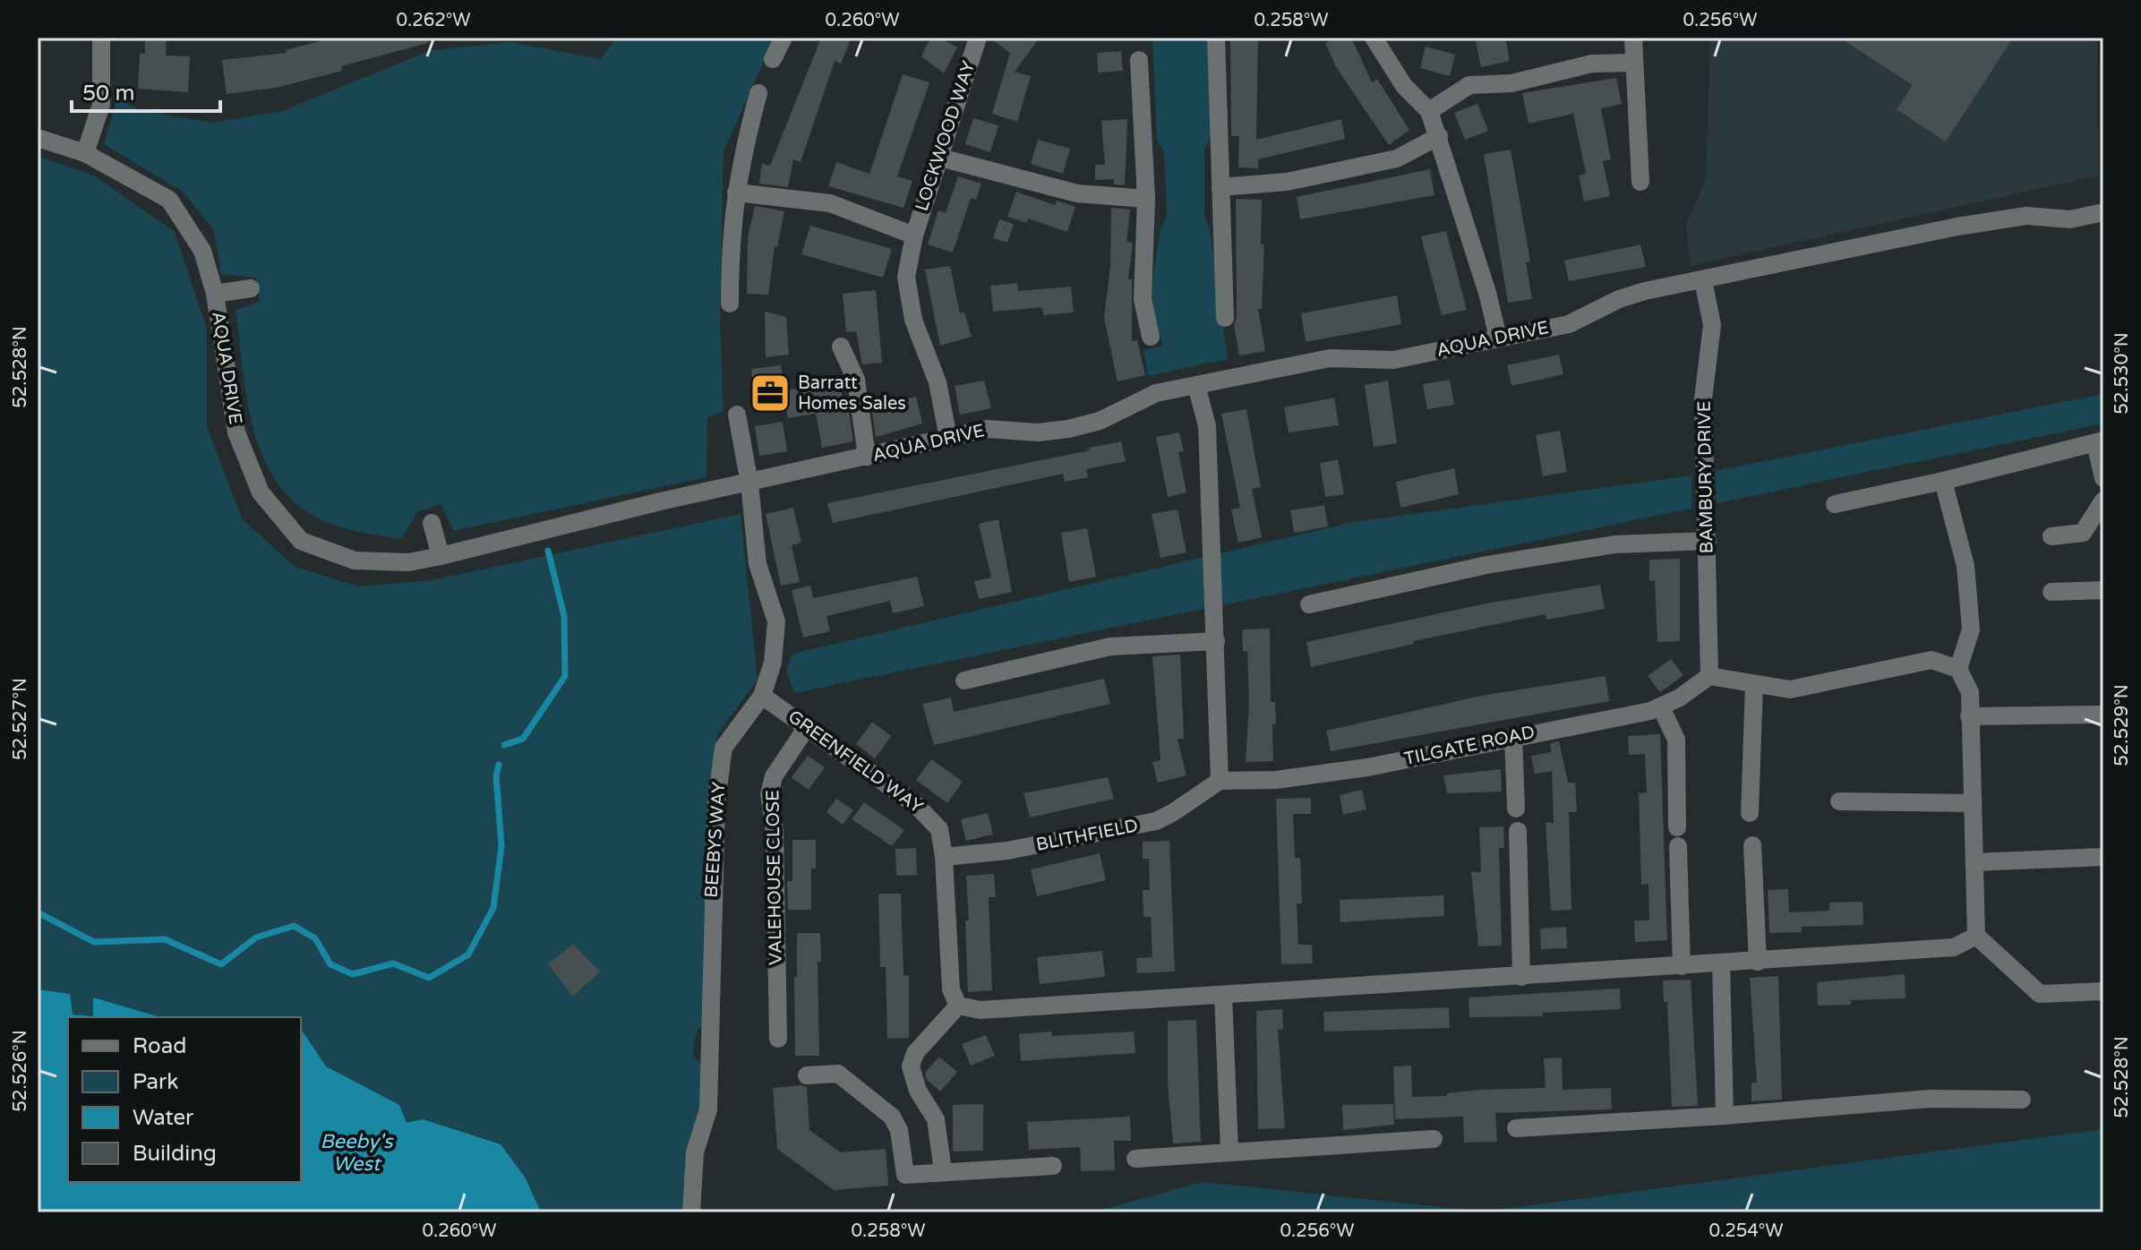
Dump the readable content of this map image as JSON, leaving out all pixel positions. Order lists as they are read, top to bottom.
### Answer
{
  "streets": {
    "street": [
      "LOCKWOOD WAY",
      "AQUA DRIVE",
      "BAMBURY DRIVE",
      "TILGATE ROAD",
      "GREENFIELD WAY",
      "BLITHFIELD",
      "BEEBYS WAY",
      "VALEHOUSE CLOSE"
    ]
  },
  "crossings": [
    ["LOCKWOOD WAY", "AQUA DRIVE"],
    ["AQUA DRIVE", "BAMBURY DRIVE"],
    ["AQUA DRIVE", "BEEBYS WAY"],
    ["BAMBURY DRIVE", "TILGATE ROAD"],
    ["TILGATE ROAD", "BLITHFIELD"],
    ["GREENFIELD WAY", "BLITHFIELD"],
    ["GREENFIELD WAY", "BEEBYS WAY"],
    ["GREENFIELD WAY", "VALEHOUSE CLOSE"]
  ],
  "water": ["Beeby's West"],
  "places": {
    "office": ["Barratt Homes Sales"]
  },
  "legend": [
    "Road",
    "Park",
    "Water",
    "Building"
  ],
  "scale_bar": "50 m",
  "coordinates": [
    "0.262°W",
    "0.260°W",
    "0.258°W",
    "0.256°W",
    "52.528°N",
    "52.530°N",
    "52.527°N",
    "52.529°N",
    "52.526°N",
    "0.254°W"
  ]
}
